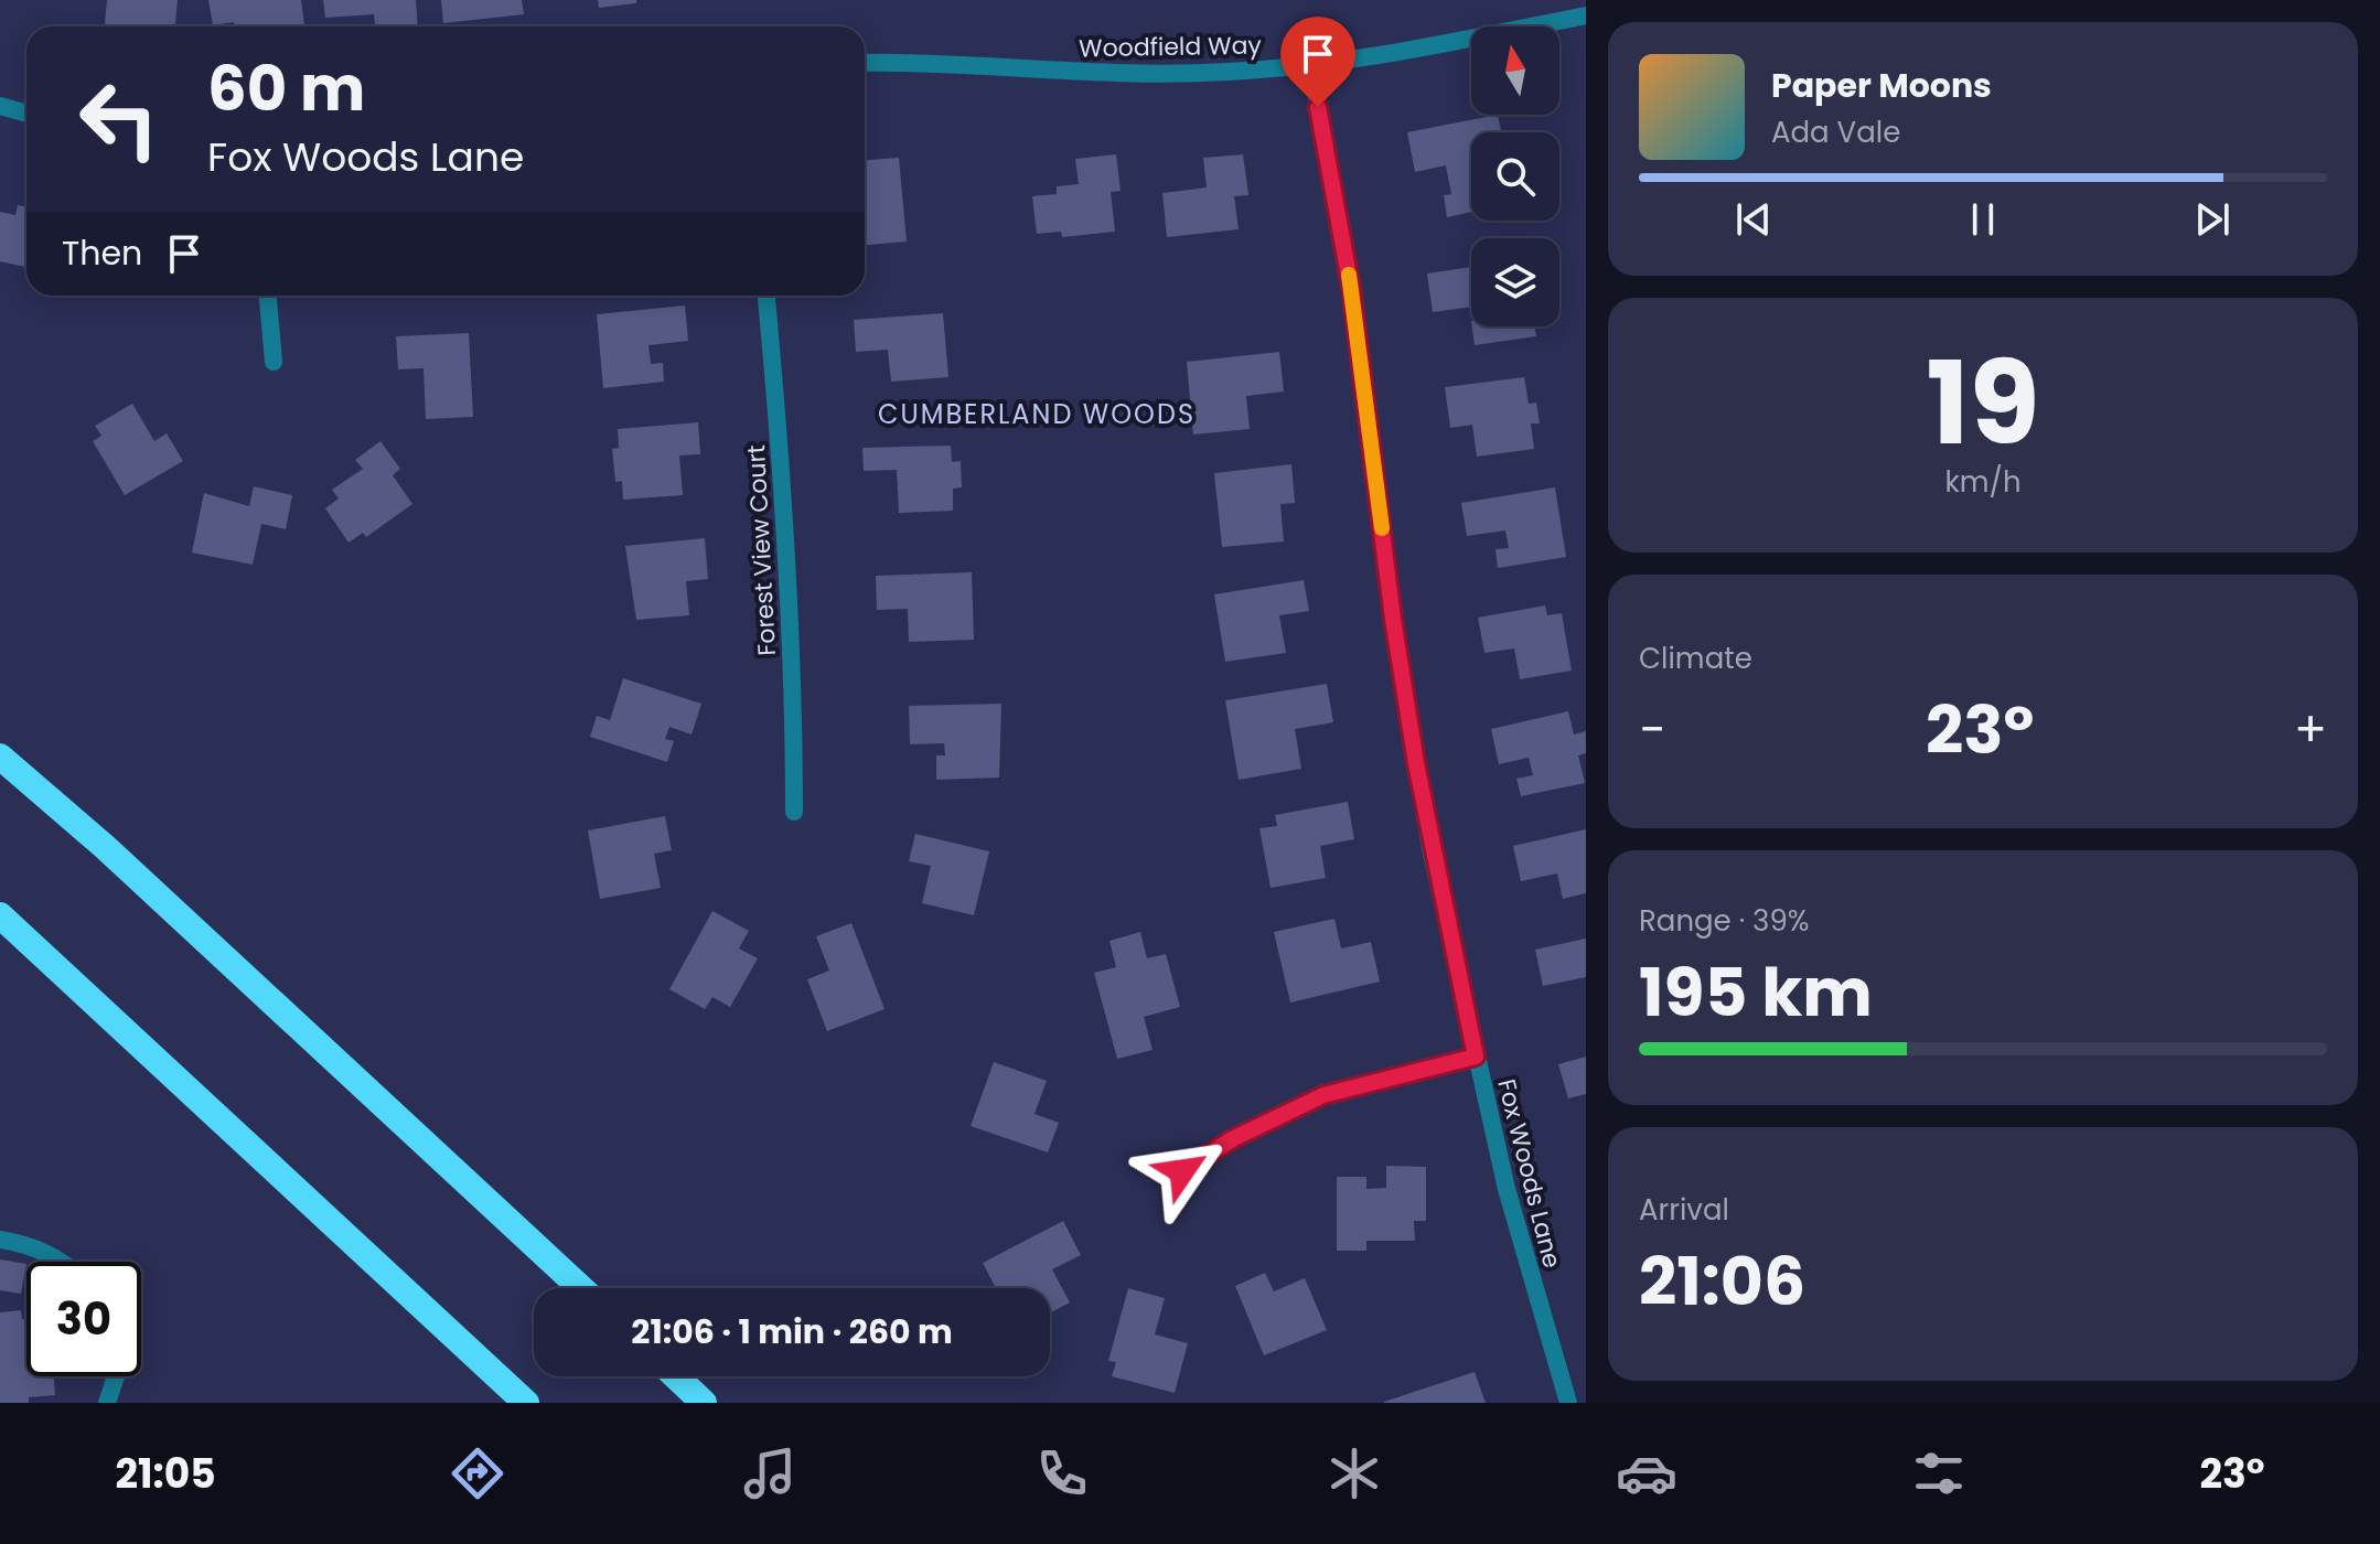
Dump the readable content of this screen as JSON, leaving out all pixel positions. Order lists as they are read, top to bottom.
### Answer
{
  "streets": {
    "street": ["Woodfield Way", "Forest View Court", "Fox Woods Lane"]
  },
  "crossings": [
    ["Woodfield Way", "Fox Woods Lane"]
  ],
  "districts": ["CUMBERLAND WOODS"],
  "north": "top",
  "page": {
    "turn": ["60 m", "Fox Woods Lane"],
    "song": ["Paper Moons", "Ada Vale"],
    "then": "Then",
    "tile": [
      ["19", "km/h"],
      "Climate",
      ["Range · 39%", "195 km"],
      ["Arrival", "21:06"]
    ],
    "heat": ["−", "23°", "+"],
    "limit": "30",
    "trip": "21:06 · 1 min · 260 m",
    "tabs": ["21:05", "23°"]
  }
}
